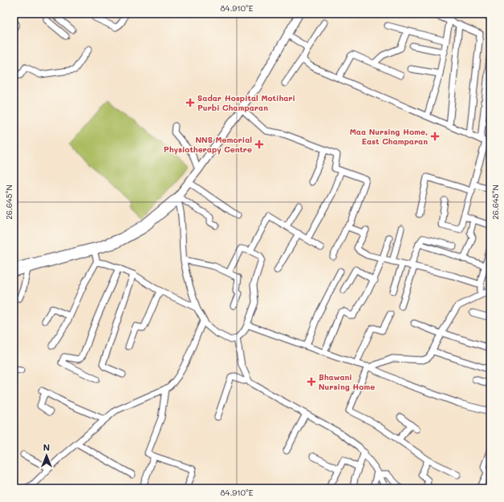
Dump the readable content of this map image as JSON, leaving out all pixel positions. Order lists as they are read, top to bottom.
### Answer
{
  "places": {
    "health": [
      "Sadar Hospital Motihari Purbi Champaran",
      "Maa Nursing Home, East Champaran",
      "NNS Memorial Physiotherapy Centre",
      "Bhawani Nursing Home"
    ]
  },
  "north": "top",
  "coordinates": ["84.910°E", "26.645°N"]
}
